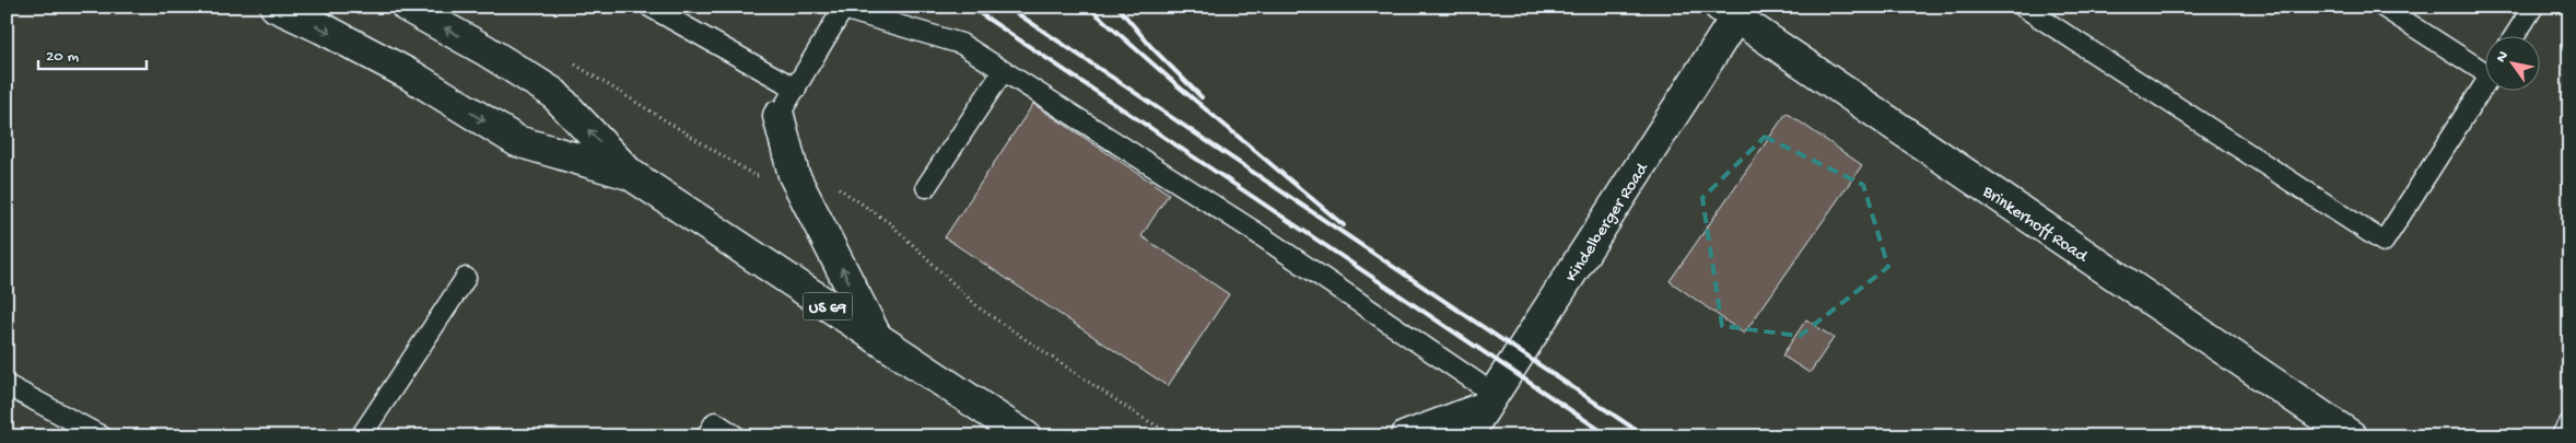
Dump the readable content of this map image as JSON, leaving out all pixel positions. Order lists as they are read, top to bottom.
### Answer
{
  "streets": {
    "main road": ["Kindelberger Road", "Brinkerhoff Road", "US 69"]
  },
  "crossings": [
    ["Kindelberger Road", "Brinkerhoff Road"]
  ],
  "scale_bar": "20 m",
  "north": "top left"
}
